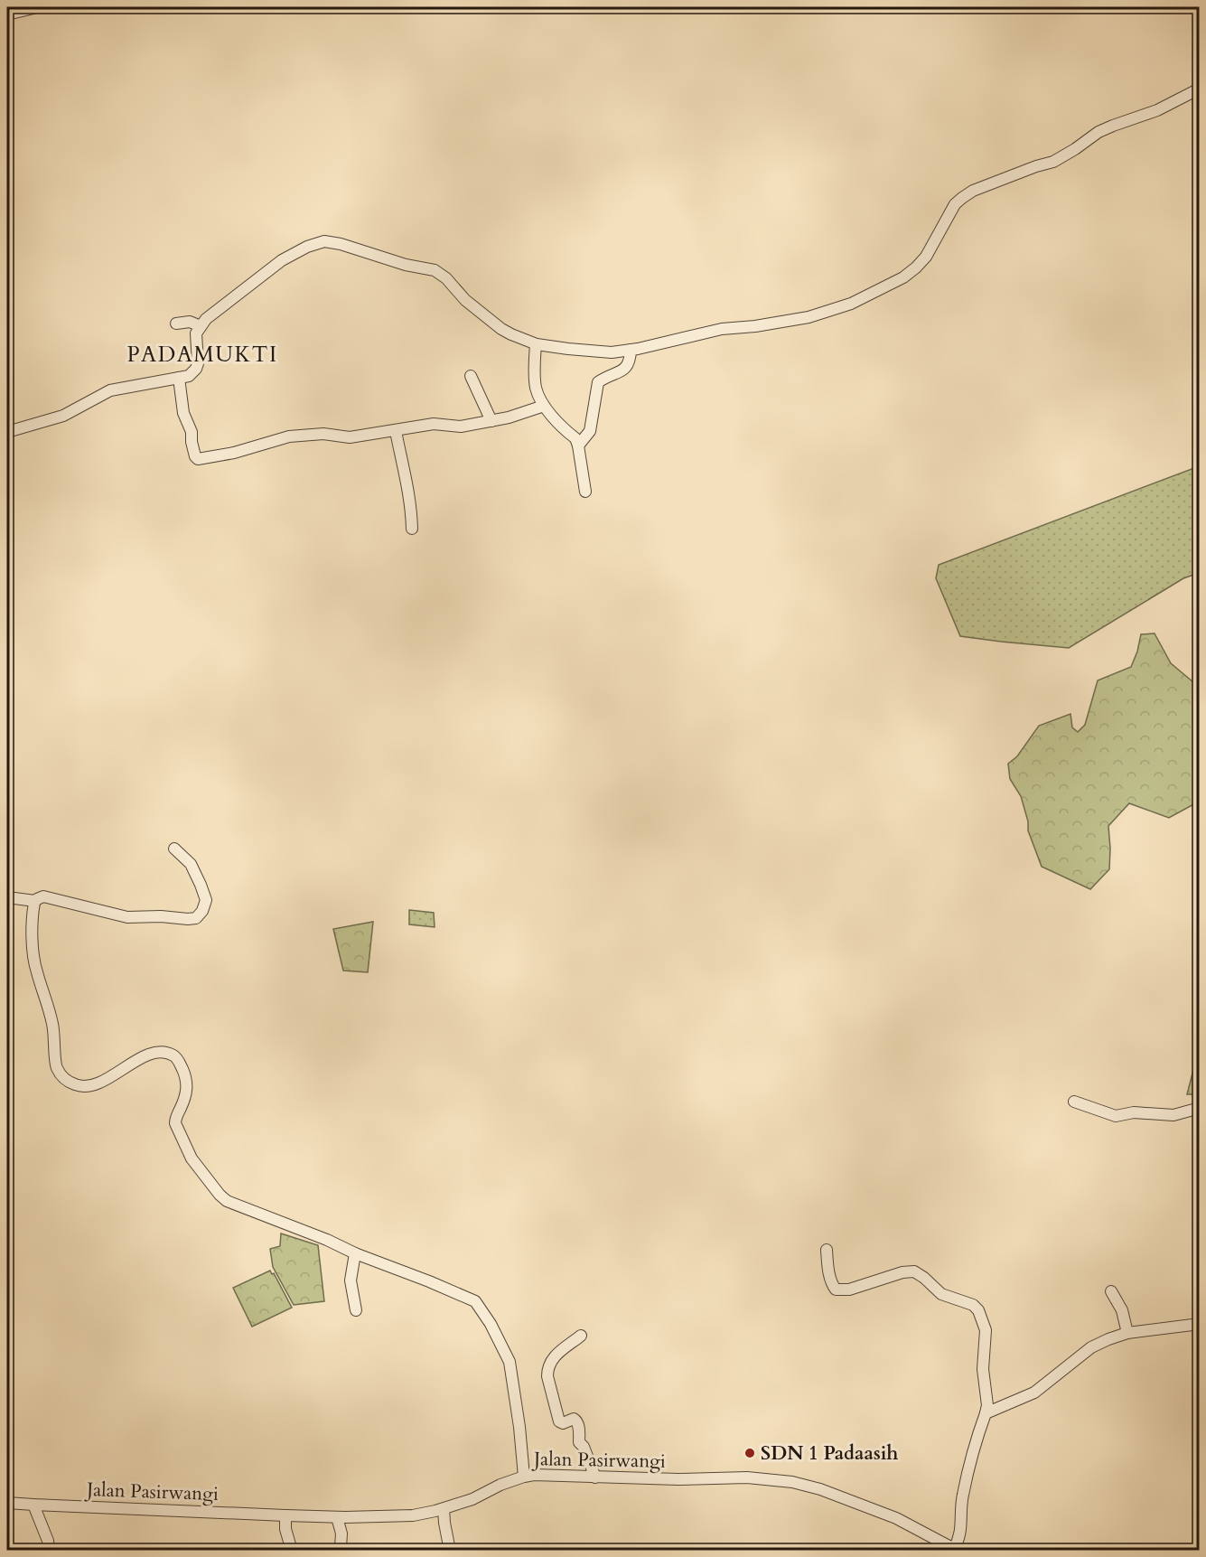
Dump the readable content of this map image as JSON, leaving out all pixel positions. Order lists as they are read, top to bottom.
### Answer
{
  "streets": {
    "street": ["Jalan Pasirwangi"]
  },
  "districts": ["PADAMUKTI"],
  "places": ["SDN 1 Padaasih"]
}
